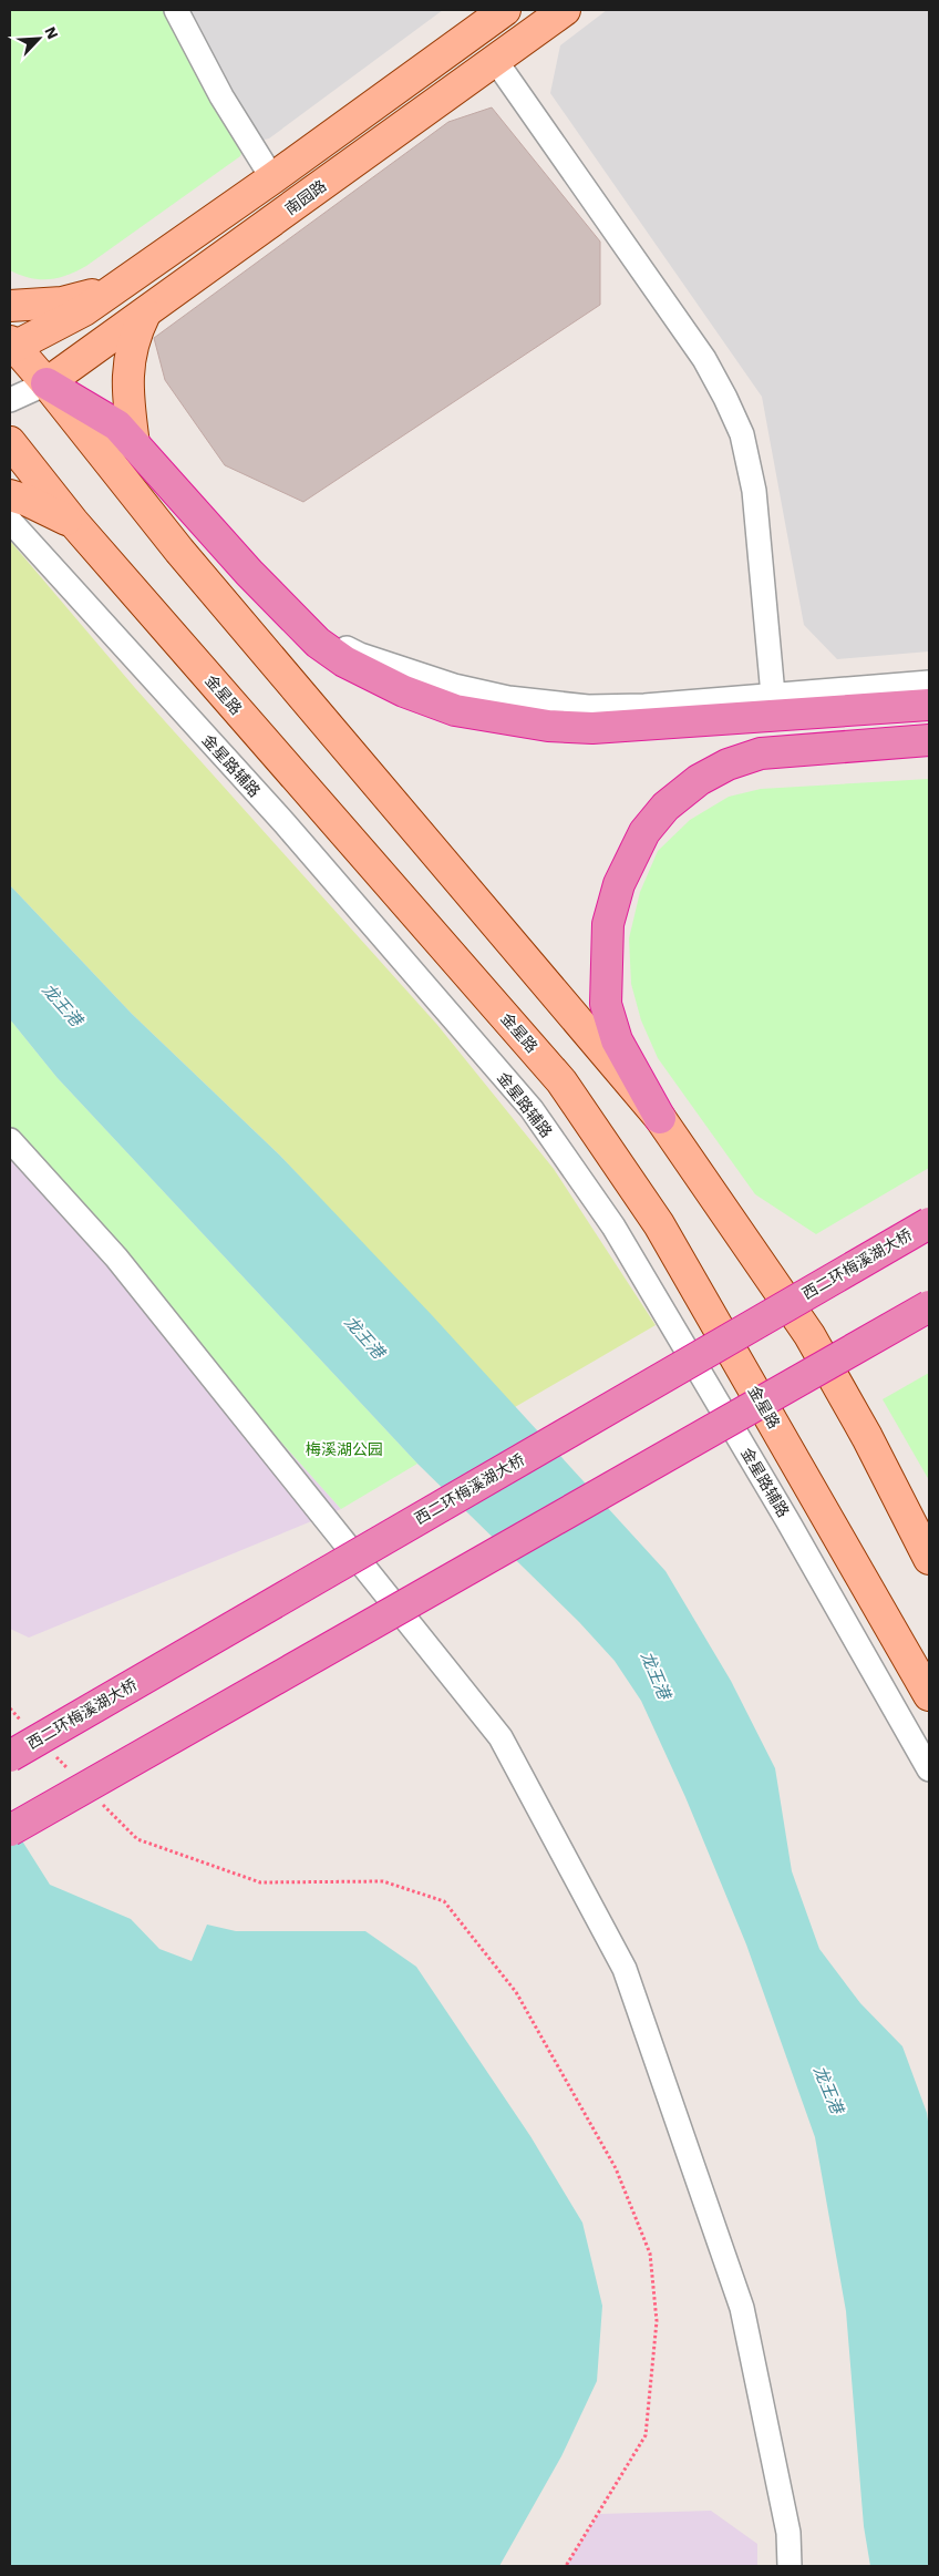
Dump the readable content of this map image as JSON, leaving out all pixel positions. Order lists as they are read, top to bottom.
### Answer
{
  "streets": {
    "highway": ["西二环梅溪湖大桥"],
    "main road": ["南园路", "金星路"],
    "street": ["金星路辅路"]
  },
  "water": ["龙王港"],
  "parks": ["梅溪湖公园"],
  "north": "top right"
}
